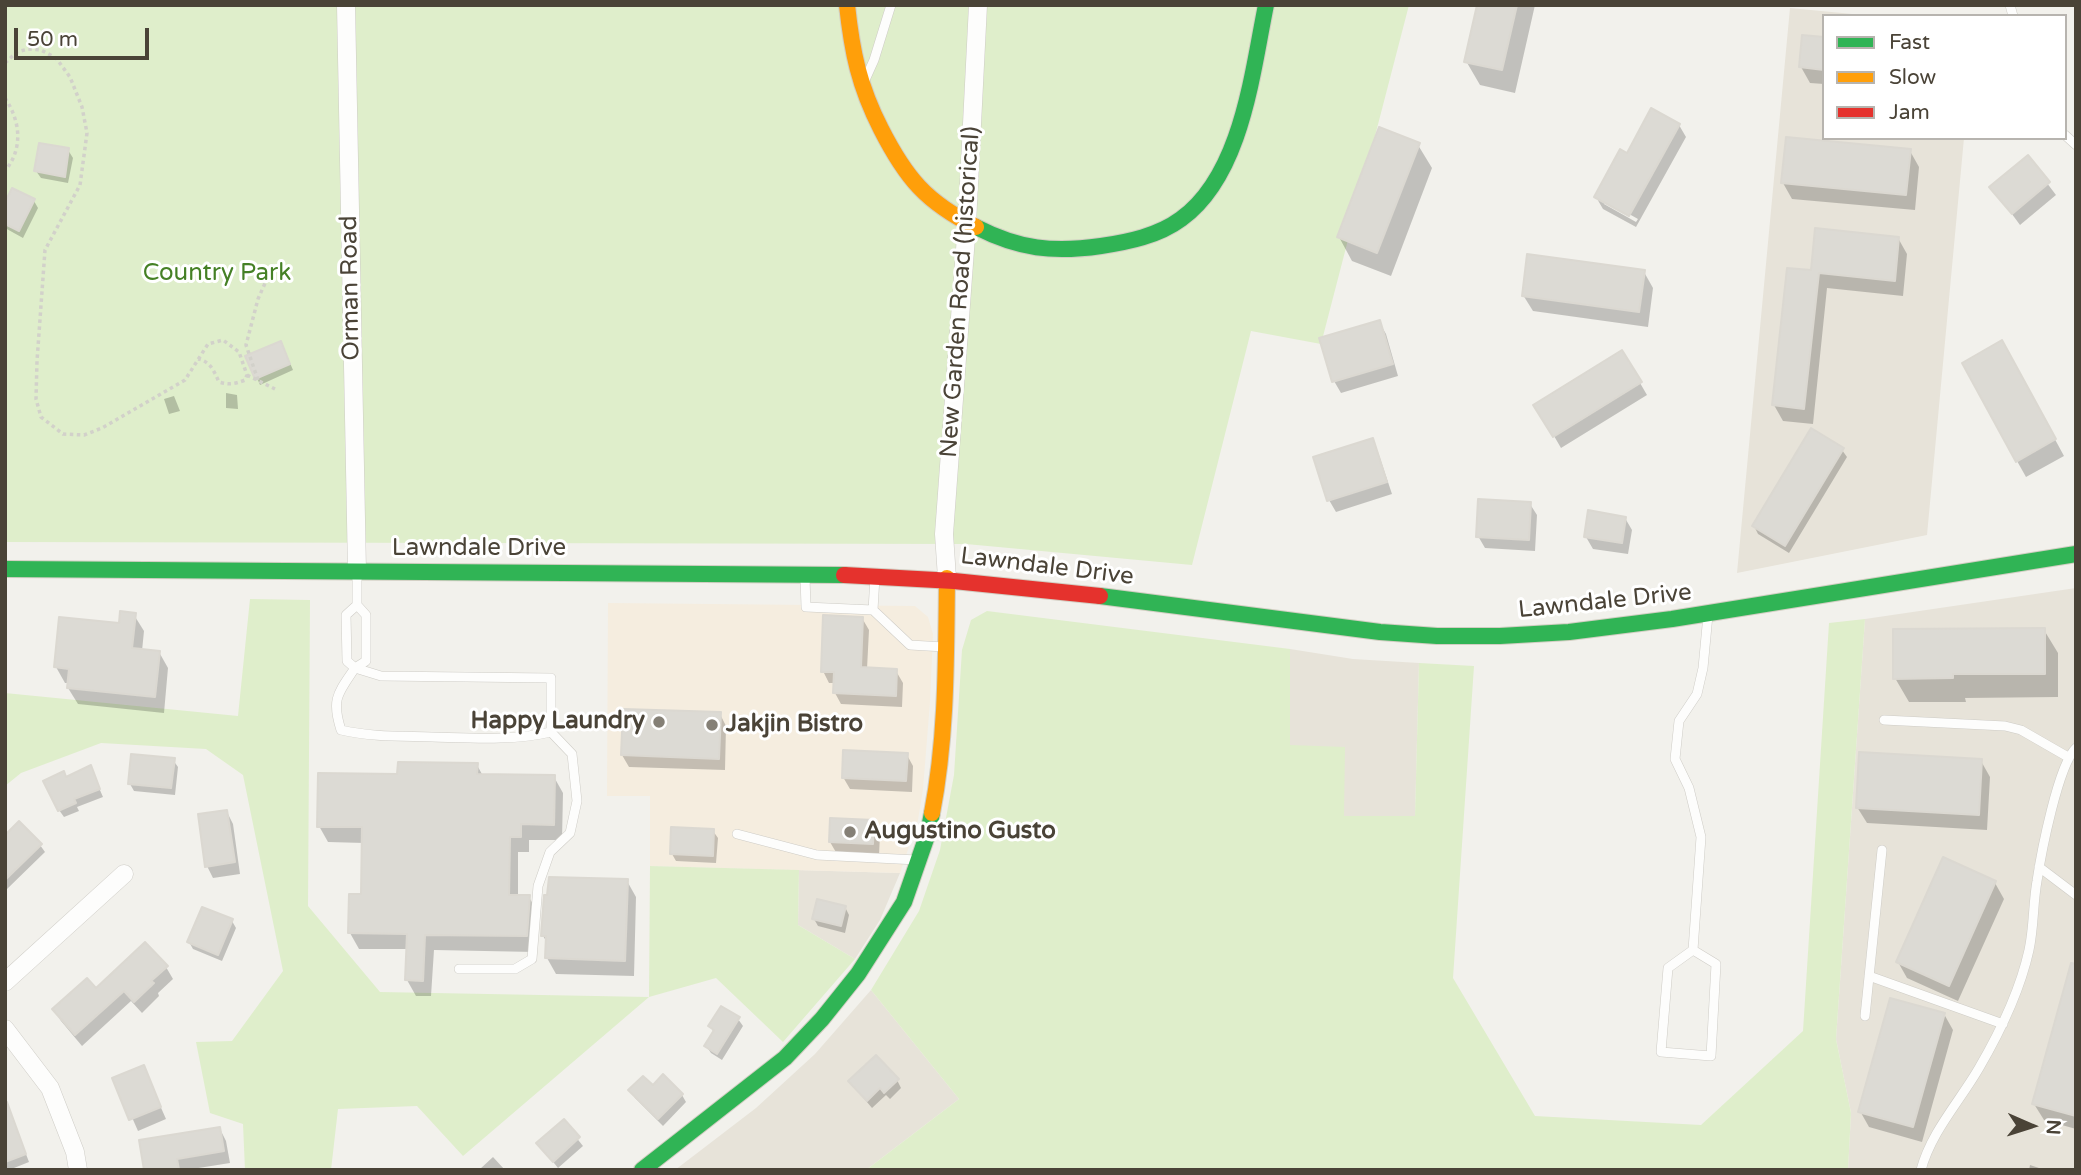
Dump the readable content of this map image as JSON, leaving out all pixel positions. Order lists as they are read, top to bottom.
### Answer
{
  "streets": {
    "main road": ["Lawndale Drive"],
    "street": ["Orman Road", "New Garden Road (historical)"]
  },
  "crossings": [
    ["Orman Road", "Lawndale Drive"],
    ["New Garden Road (historical)", "Lawndale Drive"]
  ],
  "parks": ["Country Park"],
  "places": ["Happy Laundry", "Jakjin Bistro", "Augustino Gusto"],
  "legend": ["Fast", "Slow", "Jam"],
  "scale_bar": "50 m",
  "north": "right"
}
